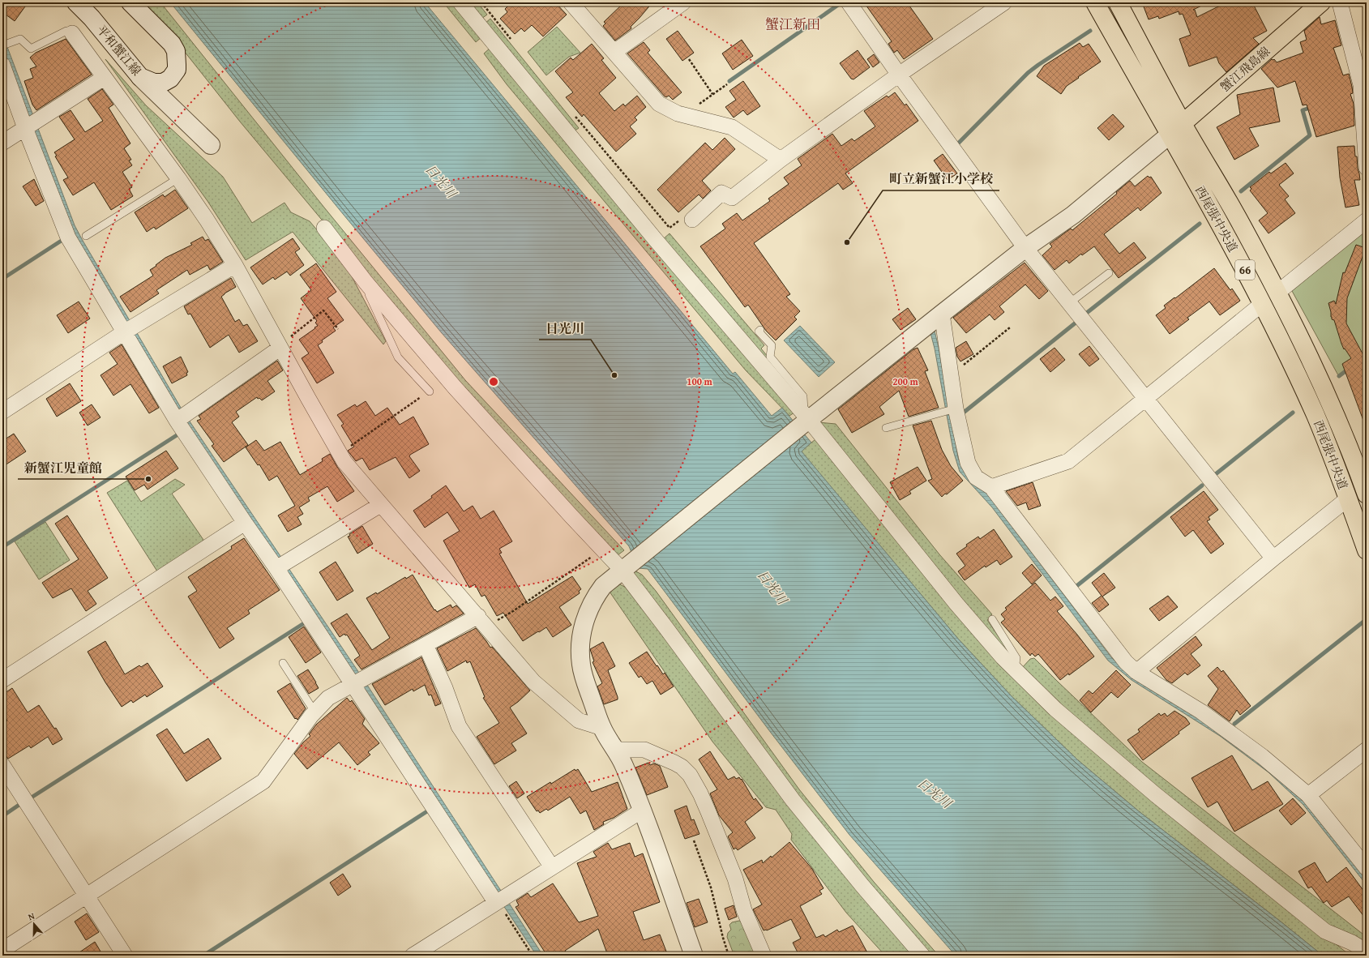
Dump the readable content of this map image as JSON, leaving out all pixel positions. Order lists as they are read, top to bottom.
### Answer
{
  "streets": {
    "main road": ["蟹江飛島線", "西尾張中央道", "66"],
    "street": ["平和蟹江線"]
  },
  "crossings": [
    ["蟹江飛島線", "西尾張中央道"]
  ],
  "districts": ["蟹江新田"],
  "water": ["日光川"],
  "places": ["町立新蟹江小学校", "日光川", "新蟹江児童館"],
  "north": "top",
  "rings": ["100 m", "200 m"]
}
